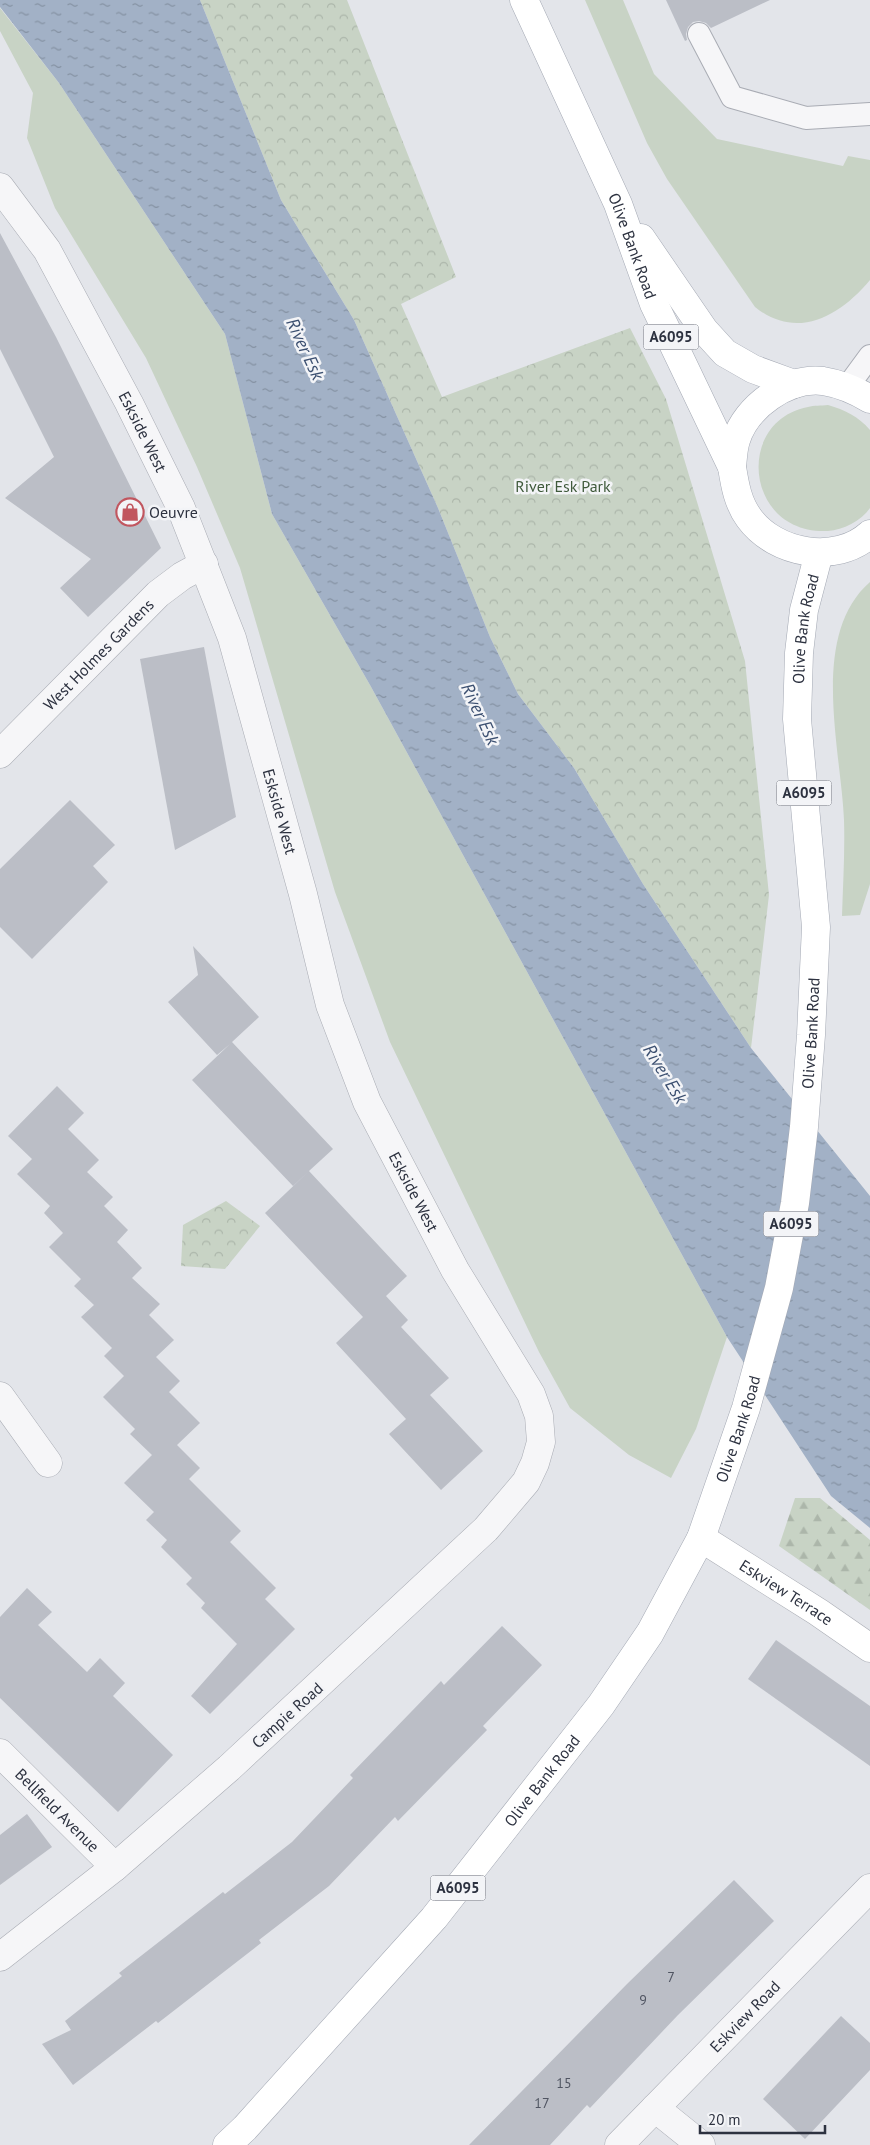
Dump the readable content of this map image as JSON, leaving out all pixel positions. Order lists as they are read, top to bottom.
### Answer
{
  "streets": {
    "main road": ["Olive Bank Road", "A6095", "Eskview Terrace"],
    "street": [
      "Eskside West",
      "West Holmes Gardens",
      "Campie Road",
      "Bellfield Avenue",
      "Eskview Road"
    ]
  },
  "crossings": [
    ["Olive Bank Road", "A6095"],
    ["Olive Bank Road", "Eskview Terrace"],
    ["Eskside West", "West Holmes Gardens"],
    ["Eskside West", "Campie Road"],
    ["Campie Road", "Bellfield Avenue"]
  ],
  "water": ["River Esk"],
  "parks": ["River Esk Park"],
  "places": {
    "shop": ["Oeuvre"]
  },
  "house_numbers": [
    "7",
    "9",
    "15",
    "17"
  ],
  "scale_bar": "20 m"
}
